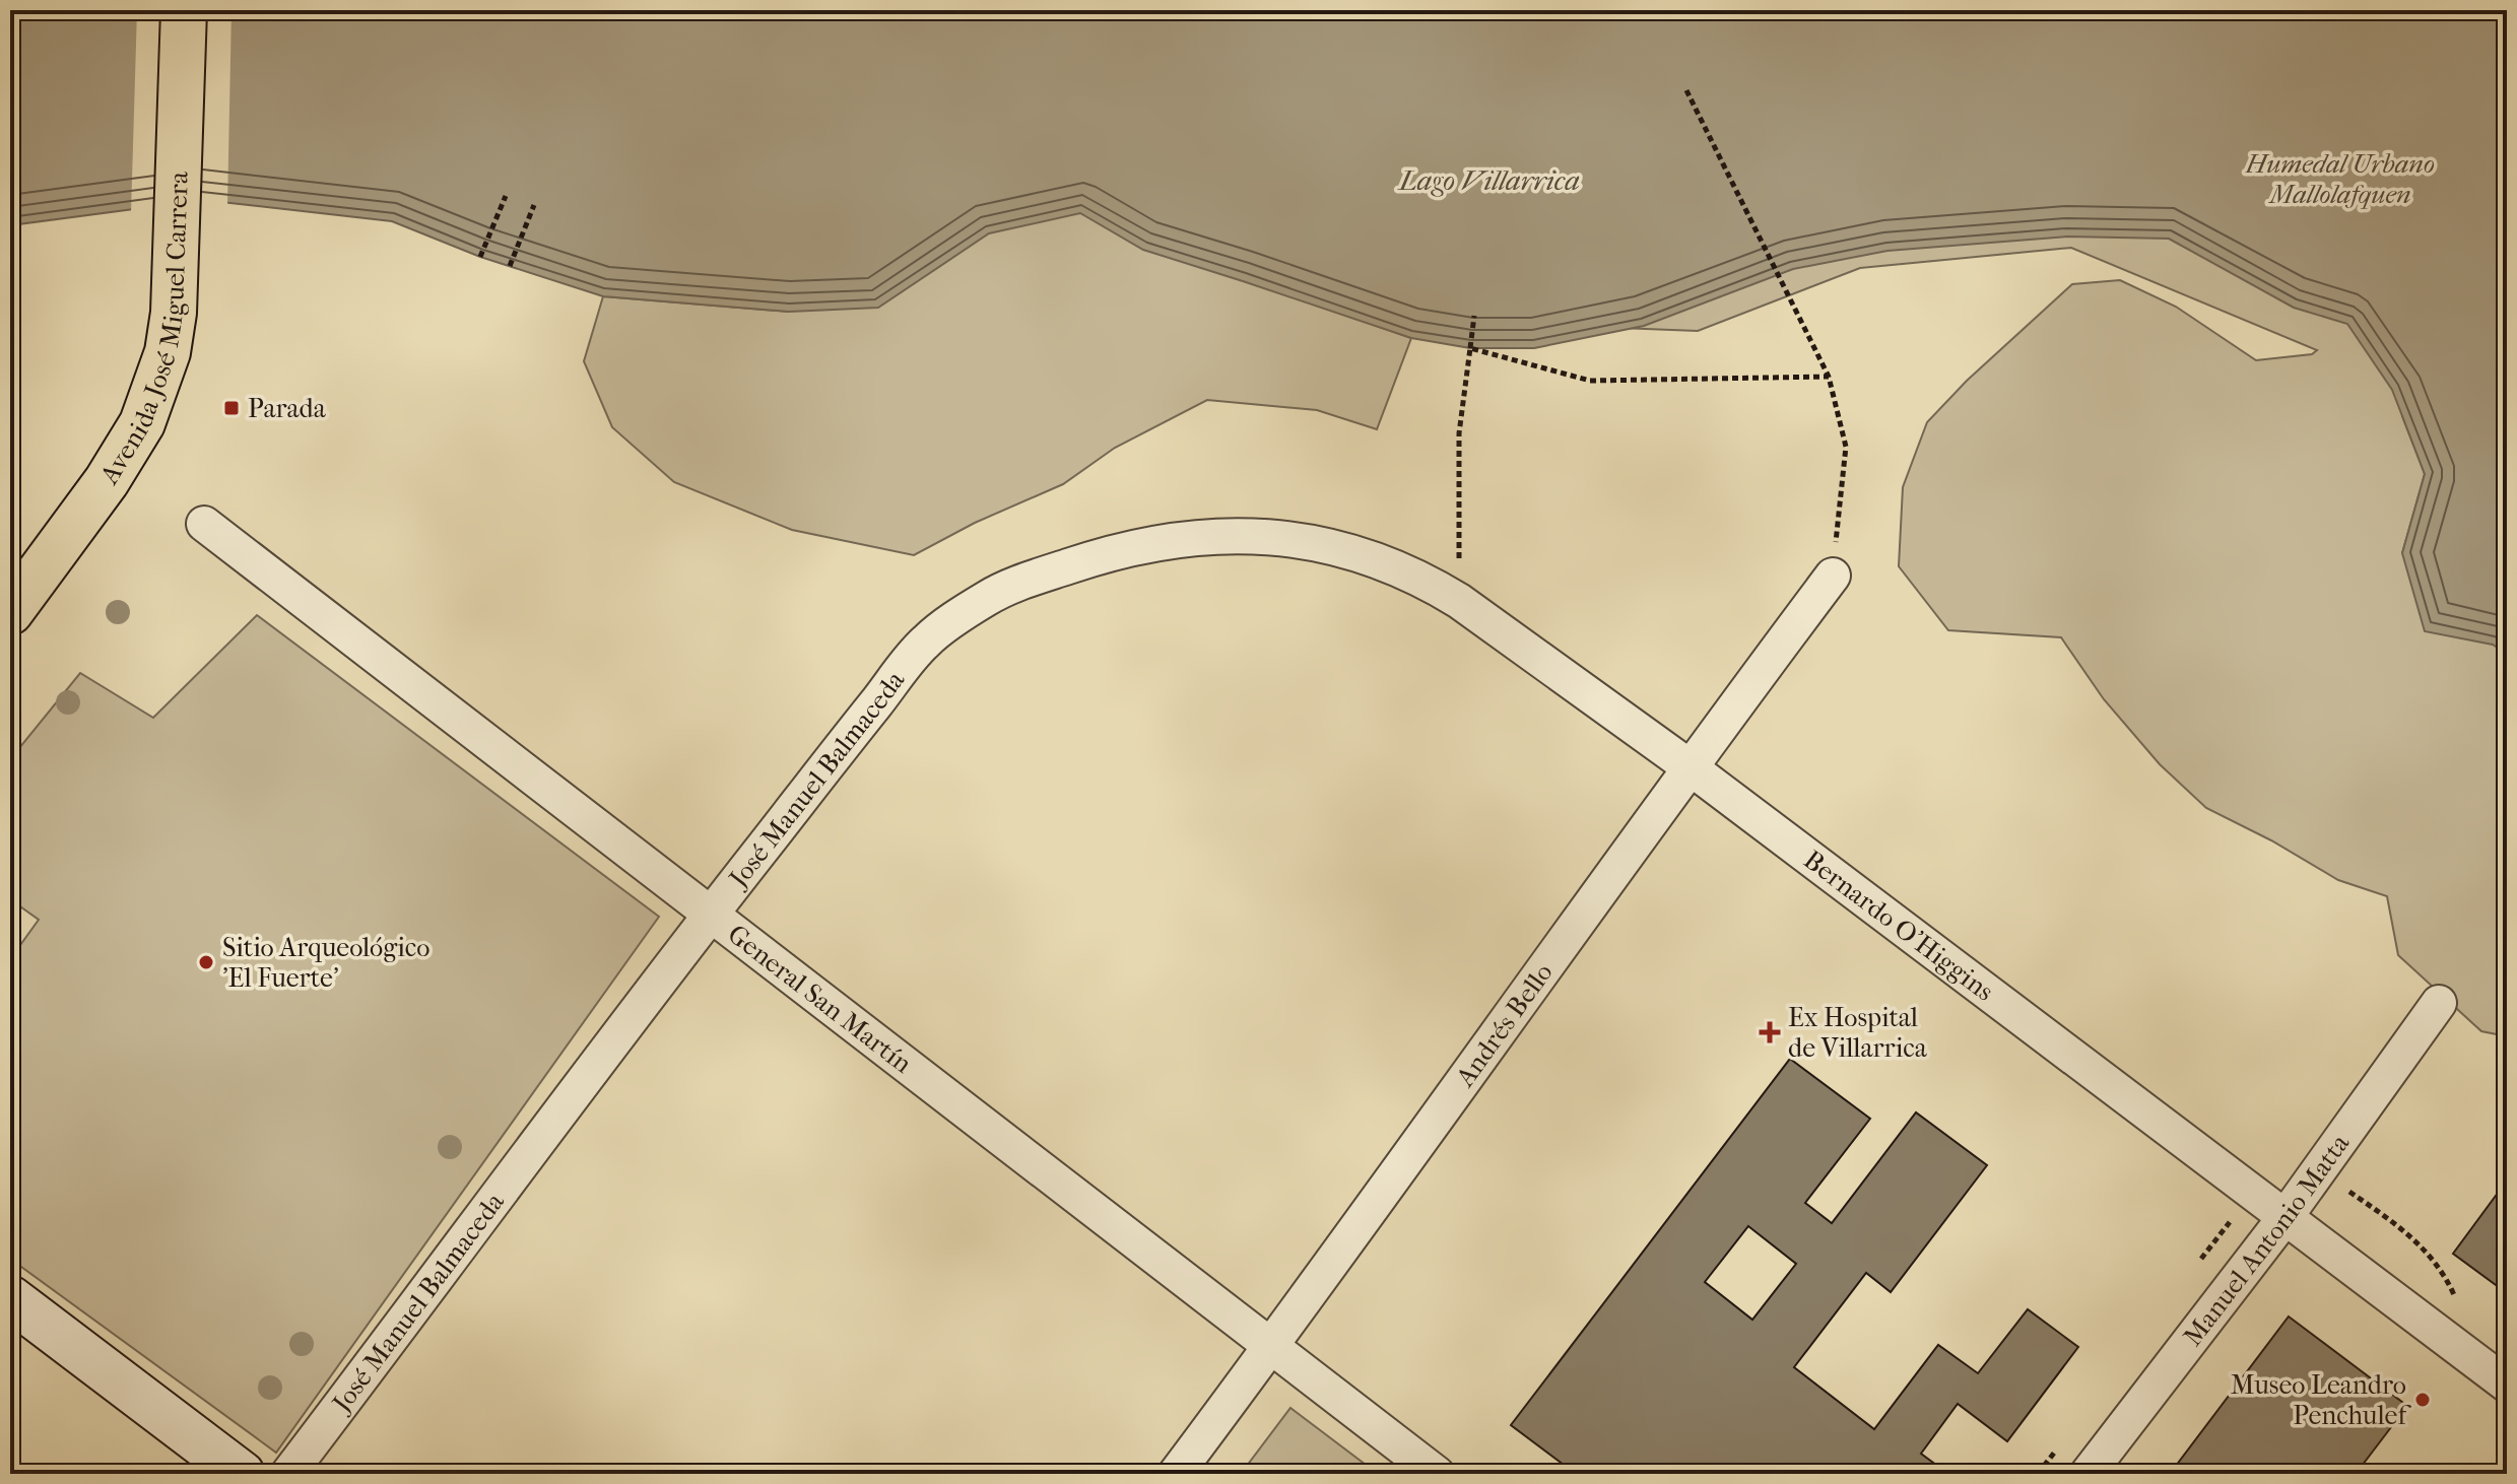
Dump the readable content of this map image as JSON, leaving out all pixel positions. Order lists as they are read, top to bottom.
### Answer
{
  "streets": {
    "main road": ["Avenida José Miguel Carrera"],
    "street": [
      "José Manuel Balmaceda",
      "Bernardo O'Higgins",
      "General San Martín",
      "Andrés Bello",
      "Manuel Antonio Matta"
    ]
  },
  "crossings": [
    ["José Manuel Balmaceda", "Bernardo O'Higgins"],
    ["José Manuel Balmaceda", "General San Martín"],
    ["Bernardo O'Higgins", "Andrés Bello"],
    ["Bernardo O'Higgins", "Manuel Antonio Matta"],
    ["General San Martín", "Andrés Bello"]
  ],
  "water": ["Lago Villarrica"],
  "parks": ["Humedal Urbano Mallolafquen"],
  "places": {
    "transit": ["Parada"],
    "other": ["Sitio Arqueológico 'El Fuerte'", "Museo Leandro Penchulef"],
    "health": ["Ex Hospital de Villarrica"]
  }
}
